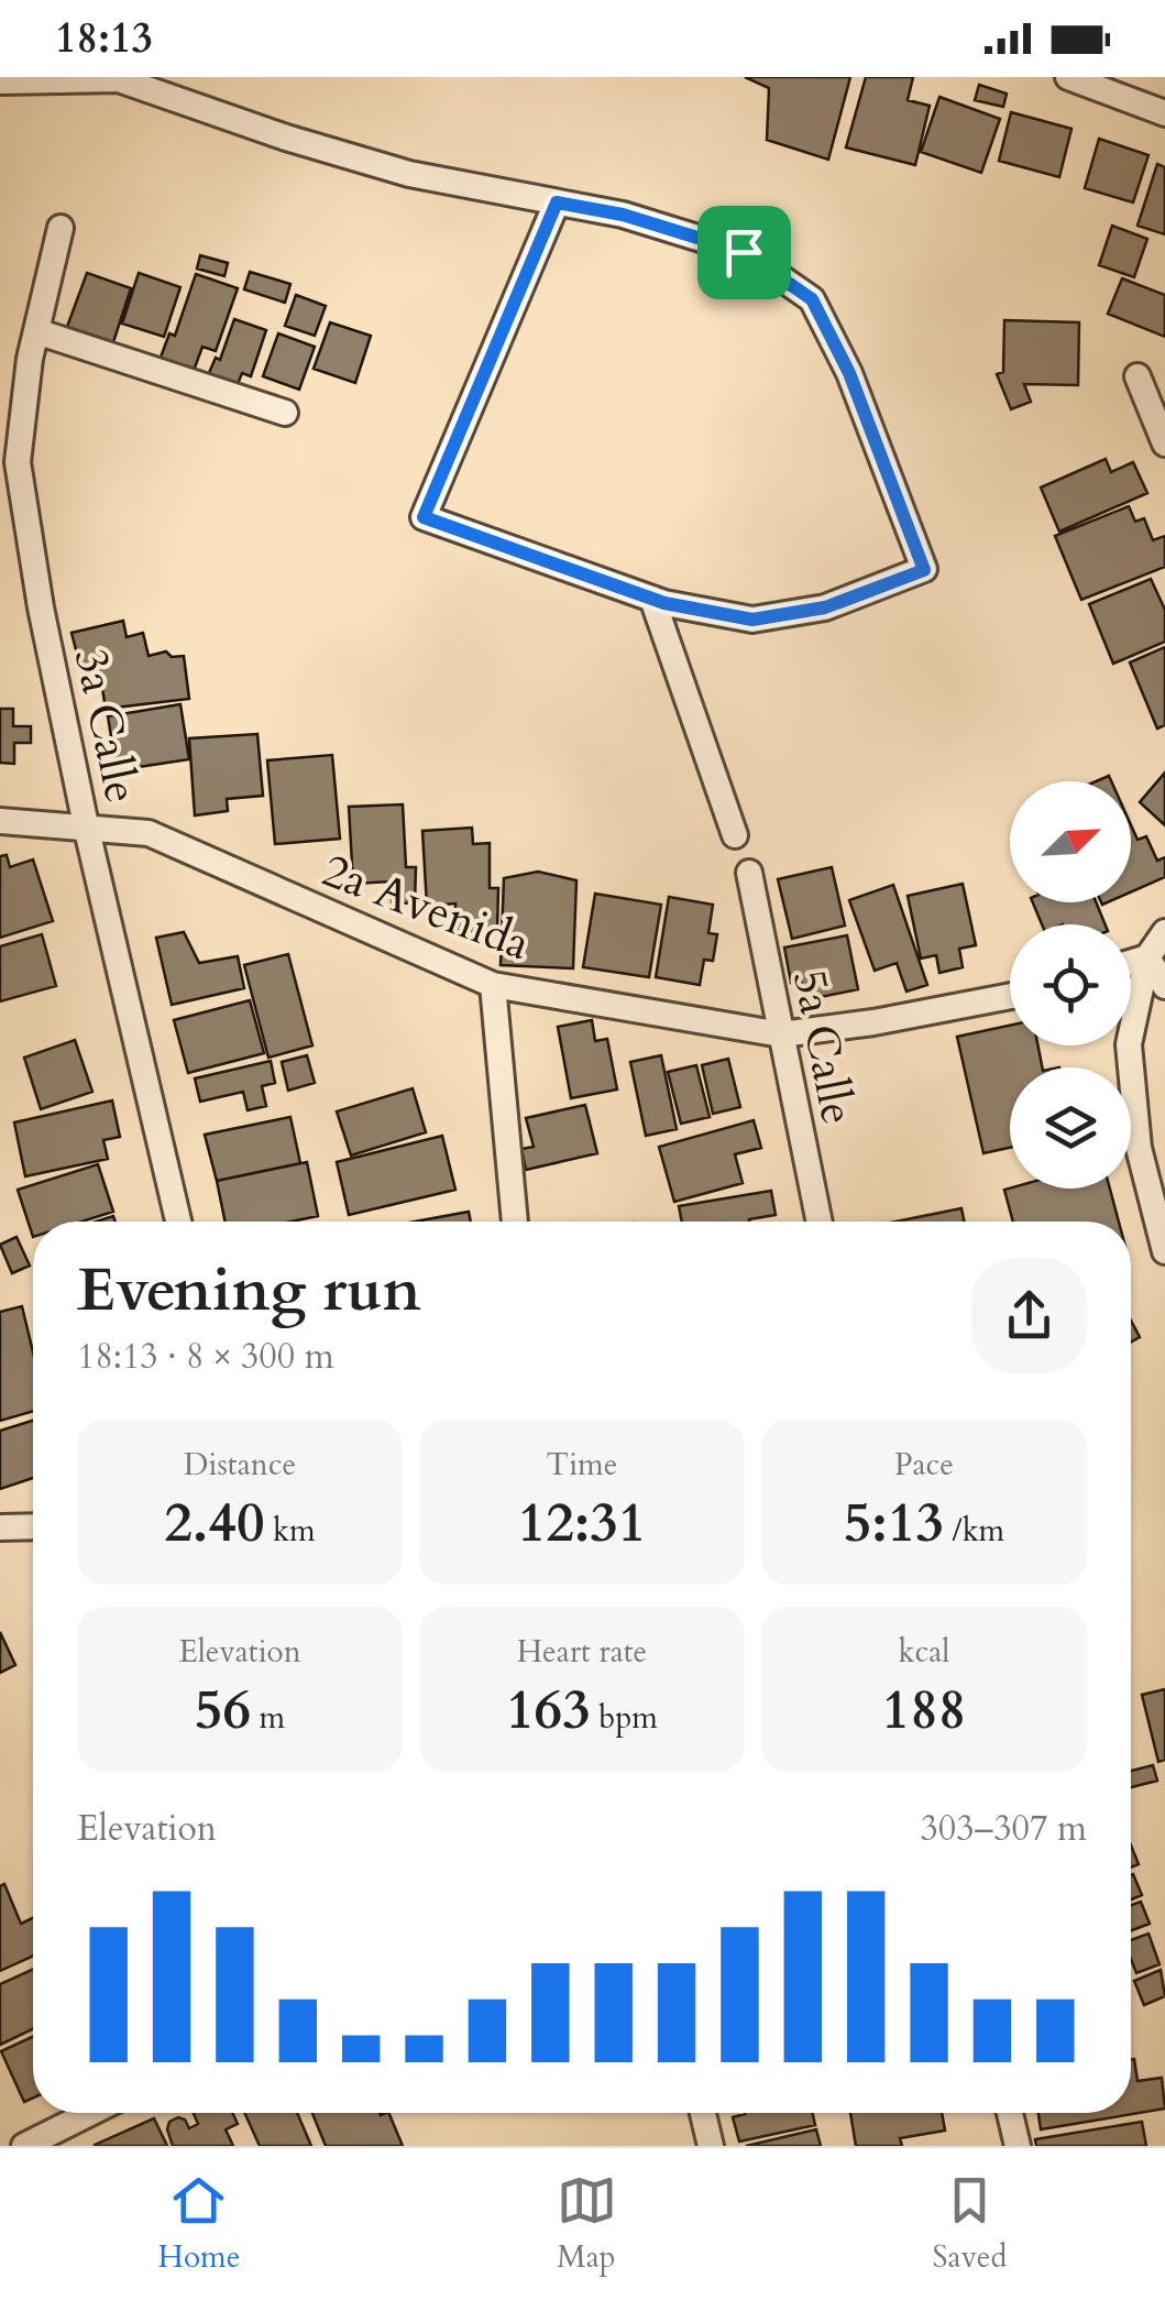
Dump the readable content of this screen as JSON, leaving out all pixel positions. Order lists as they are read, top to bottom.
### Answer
{
  "streets": {
    "street": ["3a Calle", "2a Avenida", "5a Calle"]
  },
  "crossings": [
    ["3a Calle", "2a Avenida"],
    ["2a Avenida", "5a Calle"]
  ],
  "north": "top right",
  "page": {
    "status": "18:13",
    "heading": ["Evening run", "18:13 · 8 × 300 m"],
    "stats": [
      ["Distance", "2.40 km"],
      ["Time", "12:31"],
      ["Pace", "5:13 /km"],
      ["Elevation", "56 m"],
      ["Heart rate", "163 bpm"],
      ["kcal", "188"]
    ],
    "chart": ["Elevation", "303–307 m"],
    "tabs": ["Home", "Map", "Saved"]
  }
}
